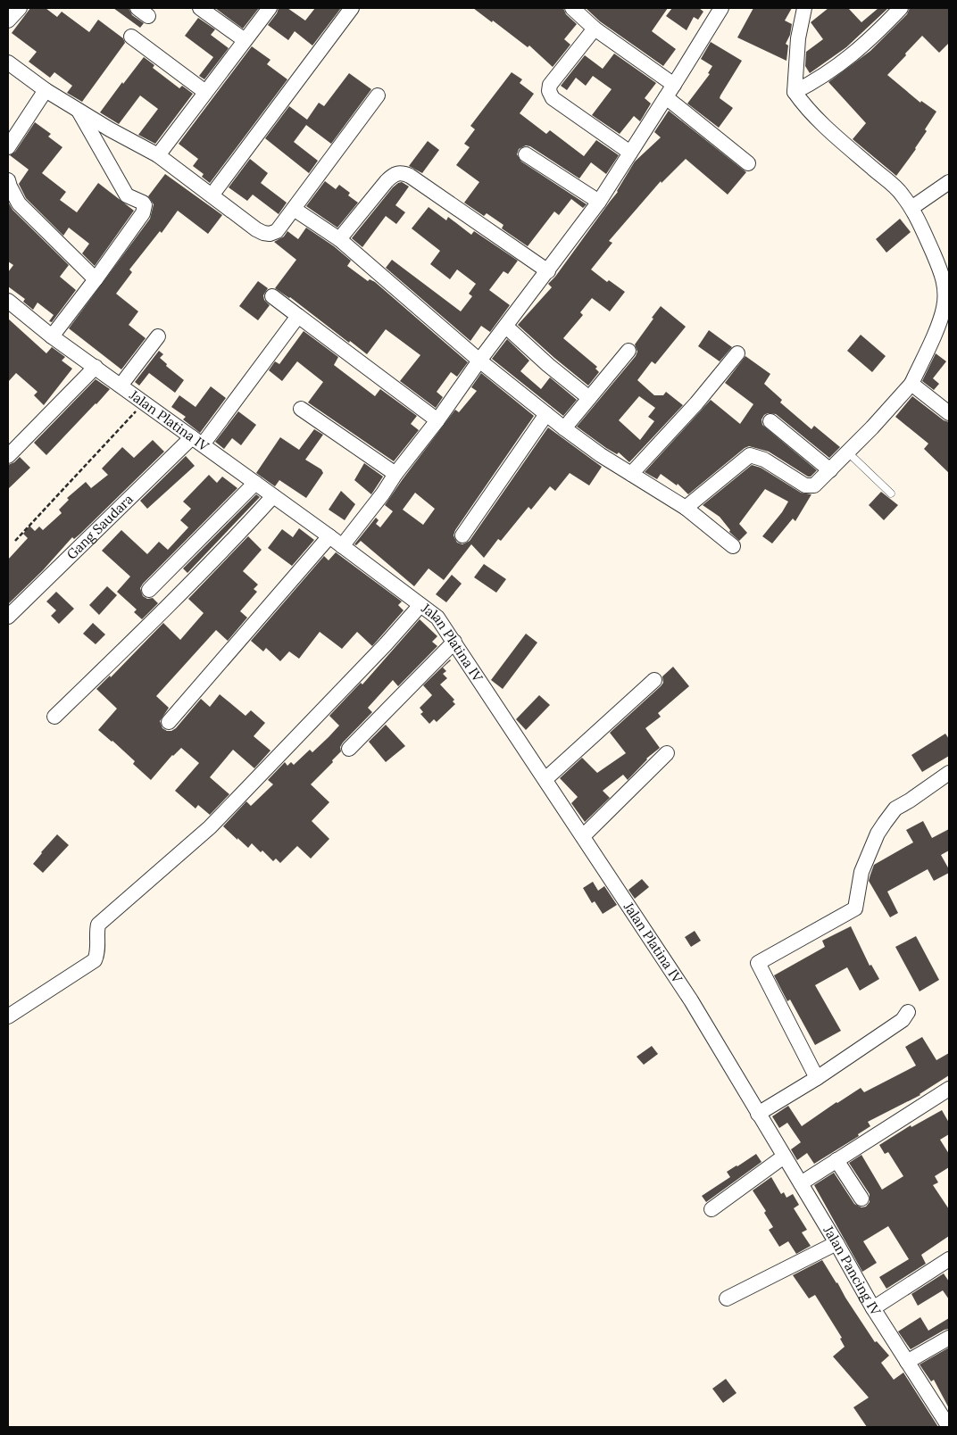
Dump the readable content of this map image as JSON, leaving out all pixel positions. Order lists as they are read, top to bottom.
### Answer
{
  "streets": {
    "street": ["Jalan Platina IV", "Gang Saudara", "Jalan Pancing IV"]
  },
  "crossings": [
    ["Jalan Platina IV", "Gang Saudara"],
    ["Jalan Platina IV", "Jalan Pancing IV"]
  ]
}
